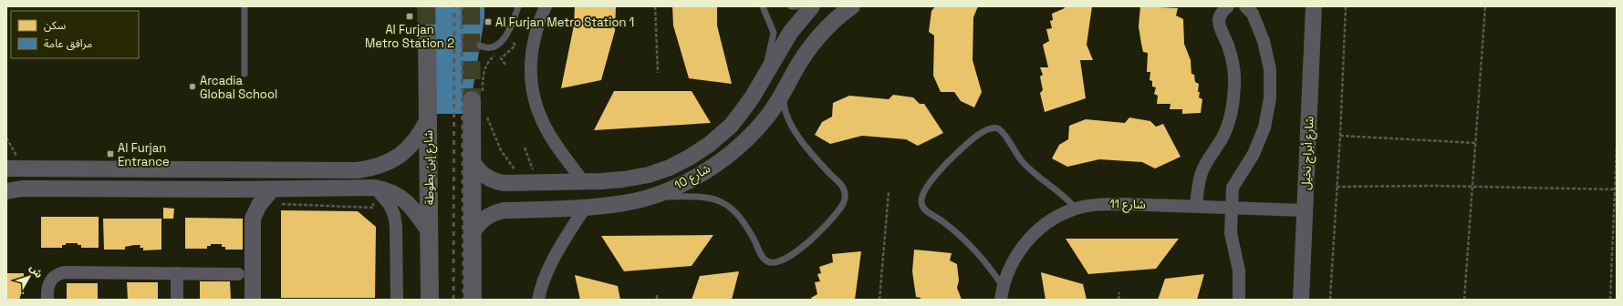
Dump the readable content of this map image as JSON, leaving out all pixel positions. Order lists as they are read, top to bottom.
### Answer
{
  "streets": {
    "main road": ["شارع إبن بطوطة"],
    "street": ["شارع أبراج نخيل", "شارع 10", "شارع 11"]
  },
  "crossings": [
    ["شارع أبراج نخيل", "شارع 11"]
  ],
  "places": {
    "transit": ["Al Furjan Metro Station 2", "Al Furjan Metro Station 1", "Al Furjan Entrance"],
    "other": ["Arcadia Global School"]
  },
  "legend": ["سكن", "مرافق عامة"],
  "north": "top right"
}
